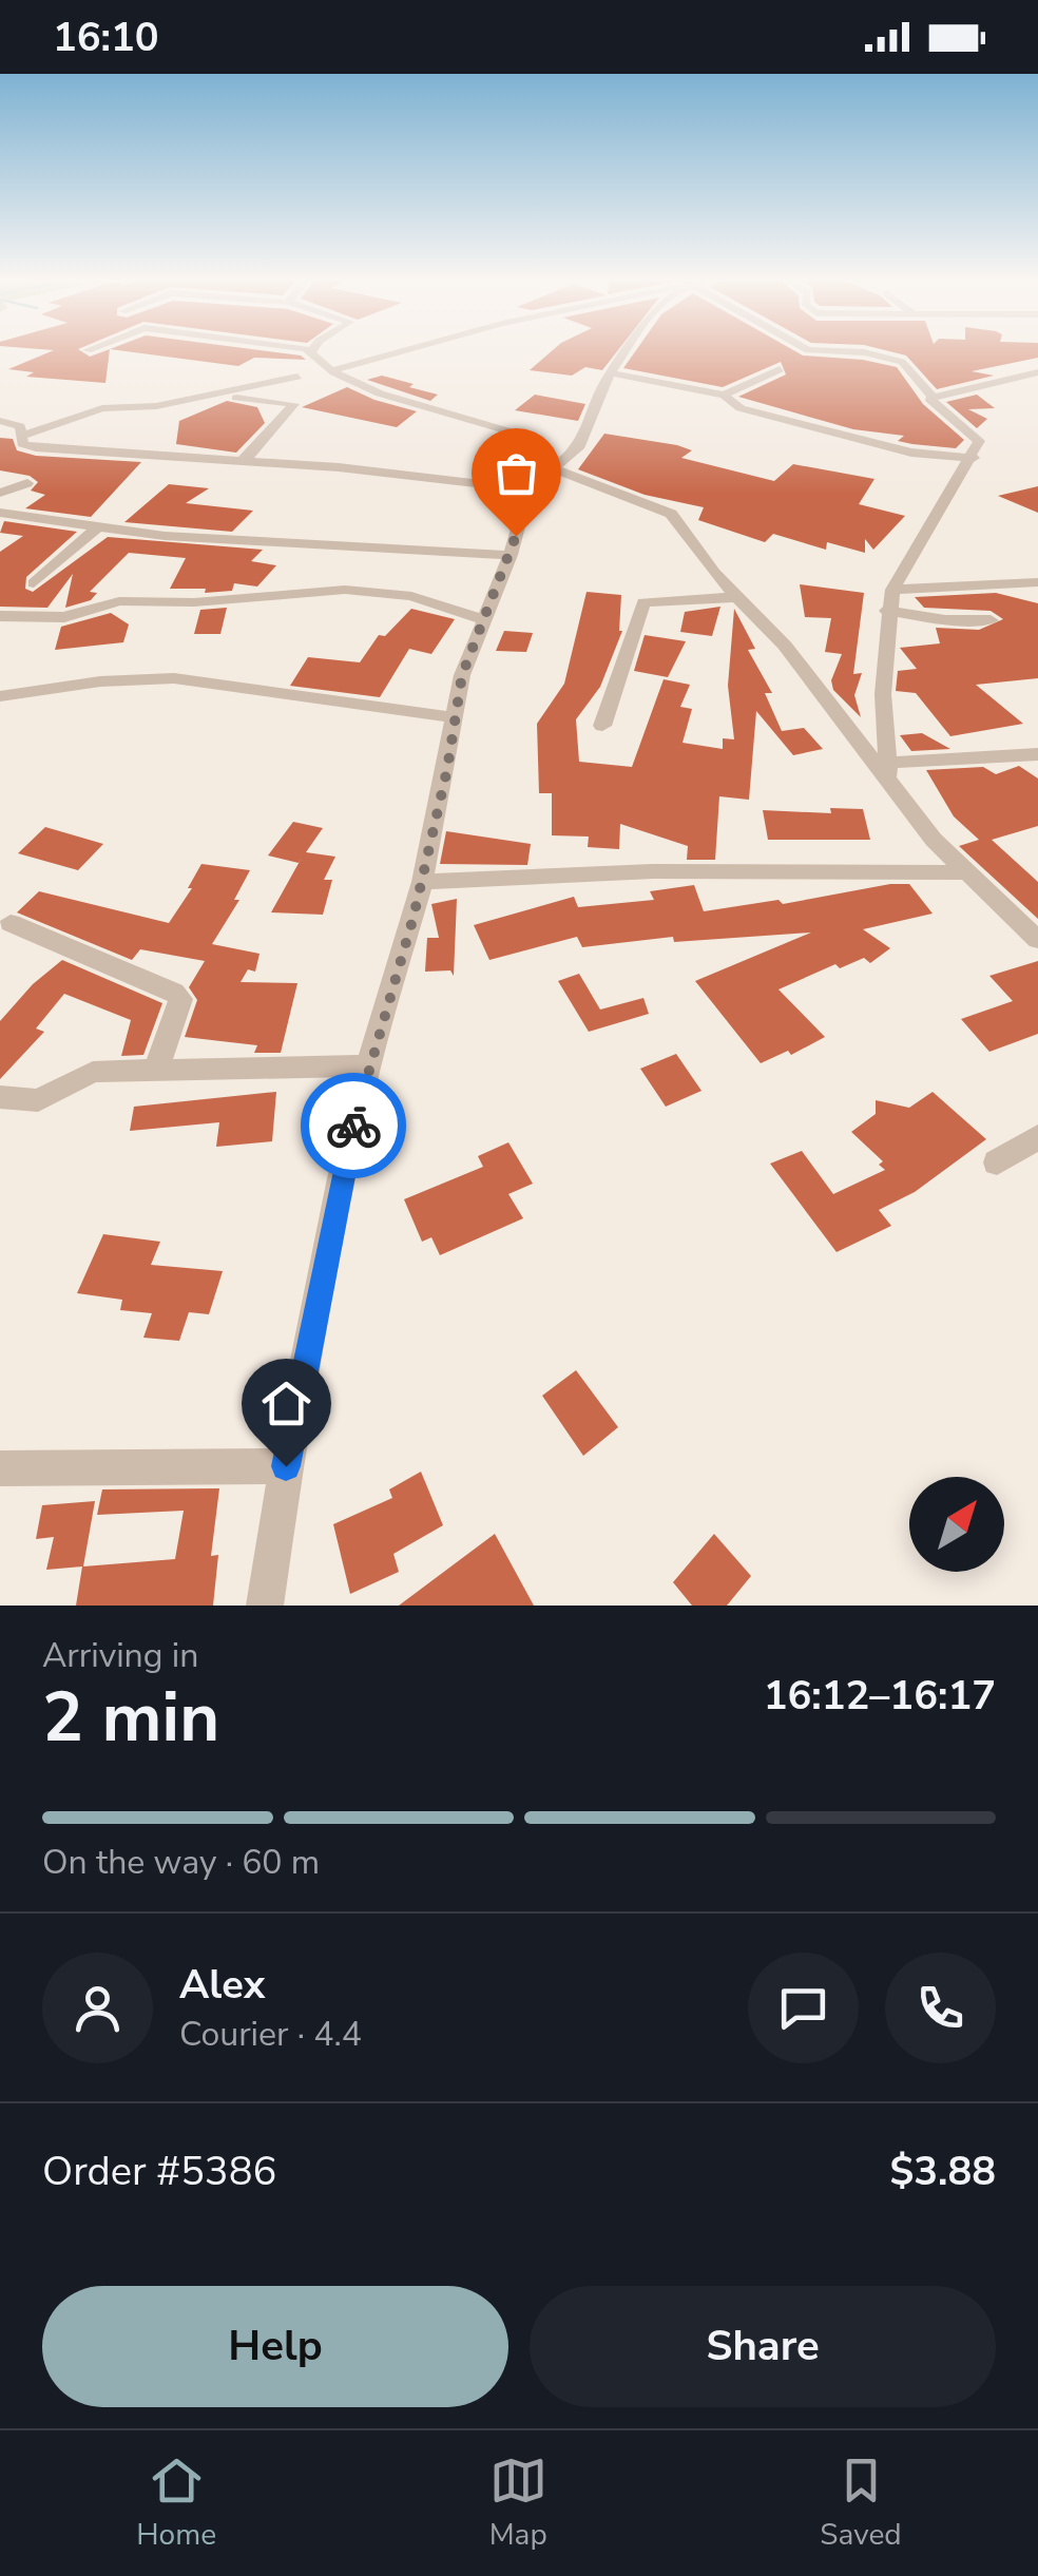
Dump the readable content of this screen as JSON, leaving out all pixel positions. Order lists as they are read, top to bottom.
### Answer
{
  "north": "top right",
  "page": {
    "status": "16:10",
    "heading": ["2 min", "Arriving in", "16:12–16:17"],
    "panel": [
      "Alex",
      "Courier · 4.4",
      "Order #5386",
      "$3.88"
    ],
    "bar": "On the way · 60 m",
    "buttons": ["Help", "Share"],
    "tabs": ["Home", "Map", "Saved"]
  }
}
